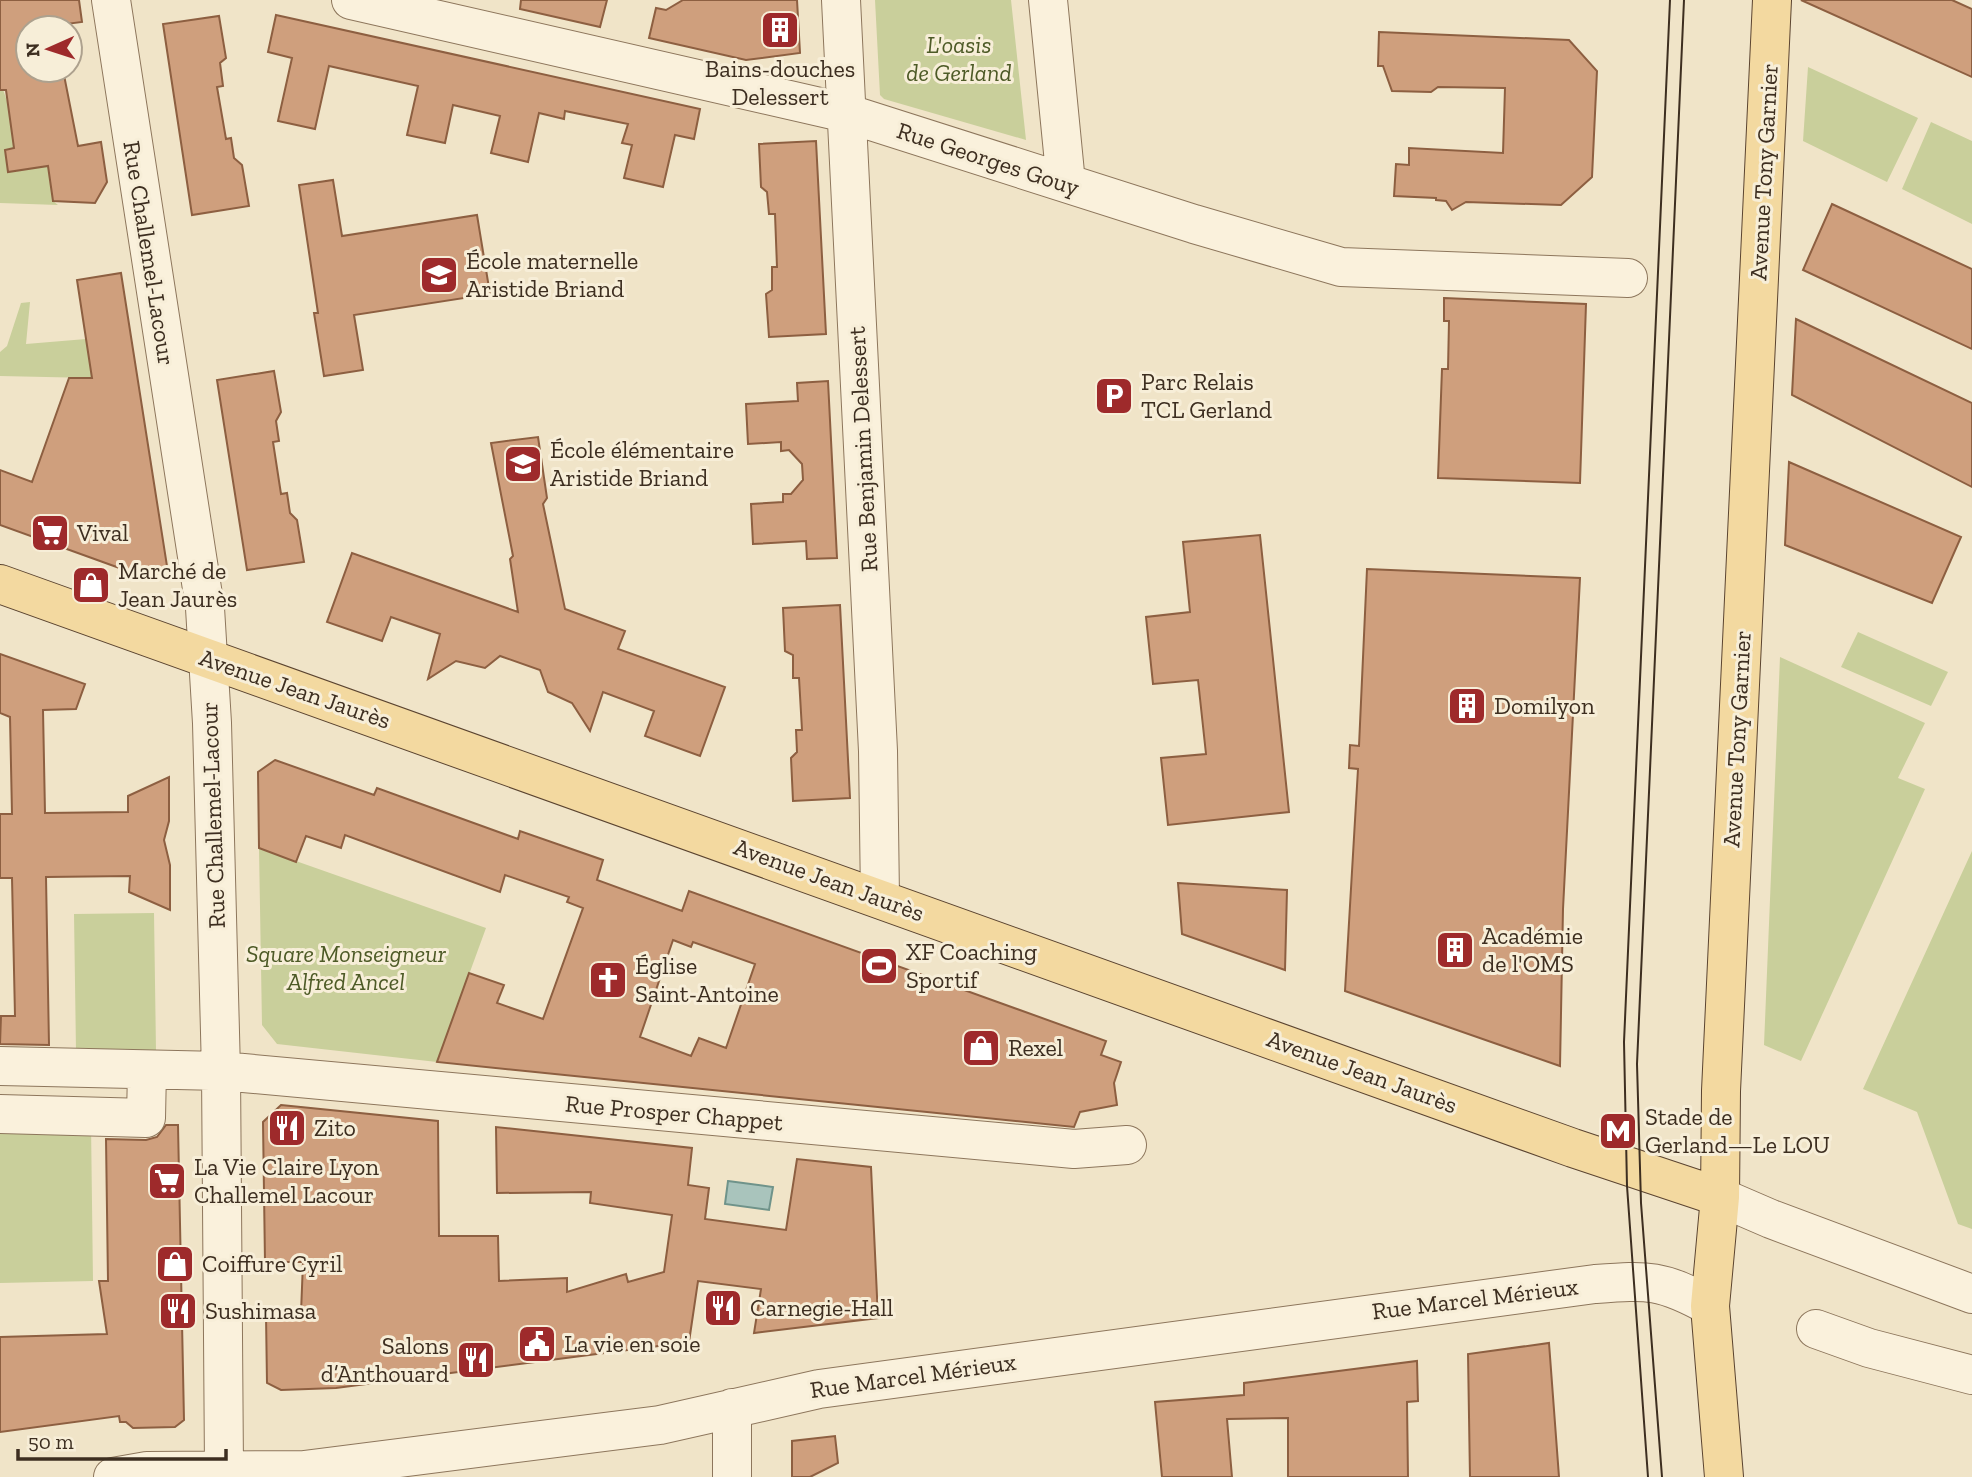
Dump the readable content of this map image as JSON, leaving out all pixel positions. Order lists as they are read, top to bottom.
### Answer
{
  "streets": {
    "main road": ["Avenue Tony Garnier", "Avenue Jean Jaurès"],
    "street": [
      "Rue Georges Gouy",
      "Rue Challemel-Lacour",
      "Rue Benjamin Delessert",
      "Rue Prosper Chappet",
      "Rue Marcel Mérieux"
    ]
  },
  "crossings": [
    ["Rue Georges Gouy", "Rue Benjamin Delessert"],
    ["Avenue Tony Garnier", "Avenue Jean Jaurès"],
    ["Avenue Tony Garnier", "Rue Marcel Mérieux"],
    ["Rue Challemel-Lacour", "Avenue Jean Jaurès"],
    ["Rue Challemel-Lacour", "Rue Prosper Chappet"],
    ["Rue Challemel-Lacour", "Rue Marcel Mérieux"],
    ["Rue Benjamin Delessert", "Avenue Jean Jaurès"]
  ],
  "parks": ["L'oasis de Gerland", "Square Monseigneur Alfred Ancel"],
  "places": {
    "building": ["Bains-douches Delessert", "Domilyon", "Académie de l'OMS"],
    "school or university": ["École maternelle Aristide Briand", "École élémentaire Aristide Briand"],
    "parking": ["Parc Relais TCL Gerland"],
    "supermarket": ["Vival", "La Vie Claire Lyon Challemel Lacour"],
    "shop": ["Marché de Jean Jaurès", "Rexel", "Coiffure Cyril"],
    "sports": ["XF Coaching Sportif"],
    "church": ["Église Saint-Antoine"],
    "restaurant": [
      "Zito",
      "Carnegie-Hall",
      "Sushimasa",
      "Salons d’Anthouard"
    ],
    "metro station": ["Stade de Gerland—Le LOU"],
    "public building": ["La vie en soie"]
  },
  "scale_bar": "50 m",
  "north": "left"
}
